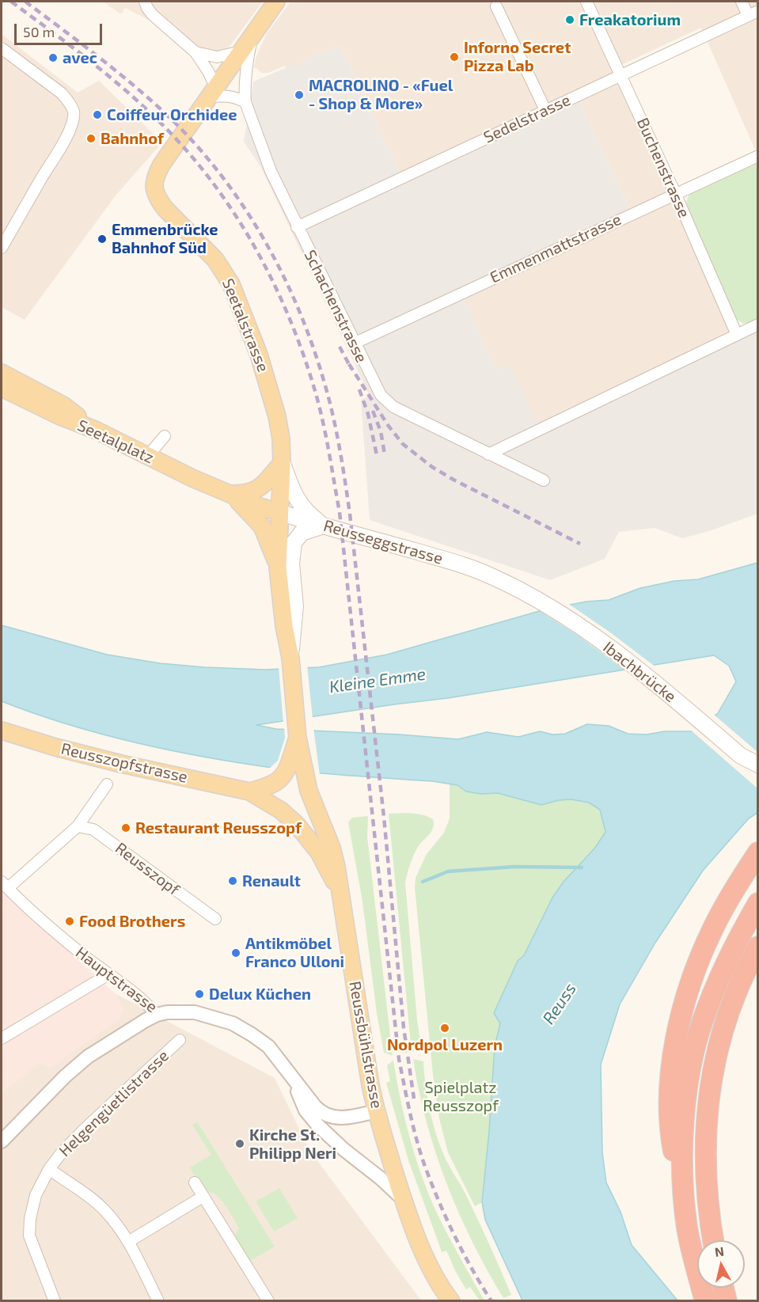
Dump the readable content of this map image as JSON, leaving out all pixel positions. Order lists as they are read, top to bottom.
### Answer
{
  "streets": {
    "main road": [
      "Seetalstrasse",
      "Seetalplatz",
      "Reusseggstrasse",
      "Ibachbrücke",
      "Reusszopfstrasse",
      "Reussbühlstrasse"
    ],
    "street": [
      "Sedelstrasse",
      "Buchenstrasse",
      "Emmenmattstrasse",
      "Schachenstrasse",
      "Reusszopf",
      "Hauptstrasse",
      "Helgengüetlistrasse"
    ]
  },
  "crossings": [
    ["Sedelstrasse", "Buchenstrasse"],
    ["Sedelstrasse", "Schachenstrasse"],
    ["Buchenstrasse", "Emmenmattstrasse"],
    ["Emmenmattstrasse", "Schachenstrasse"],
    ["Schachenstrasse", "Seetalstrasse"],
    ["Seetalstrasse", "Reusseggstrasse"],
    ["Seetalplatz", "Reusseggstrasse"],
    ["Reusseggstrasse", "Ibachbrücke"],
    ["Reusszopfstrasse", "Reussbühlstrasse"],
    ["Hauptstrasse", "Reussbühlstrasse"]
  ],
  "water": ["Kleine Emme", "Reuss"],
  "parks": ["Spielplatz Reusszopf"],
  "places": [
    "Freakatorium",
    "Inforno Secret Pizza Lab",
    "avec",
    "MACROLINO - «Fuel - Shop & More»",
    "Coiffeur Orchidee",
    "Bahnhof",
    "Emmenbrücke Bahnhof Süd",
    "Restaurant Reusszopf",
    "Renault",
    "Food Brothers",
    "Antikmöbel Franco Ulloni",
    "Delux Küchen",
    "Nordpol Luzern",
    "Kirche St. Philipp Neri"
  ],
  "scale_bar": "50 m",
  "north": "top"
}
